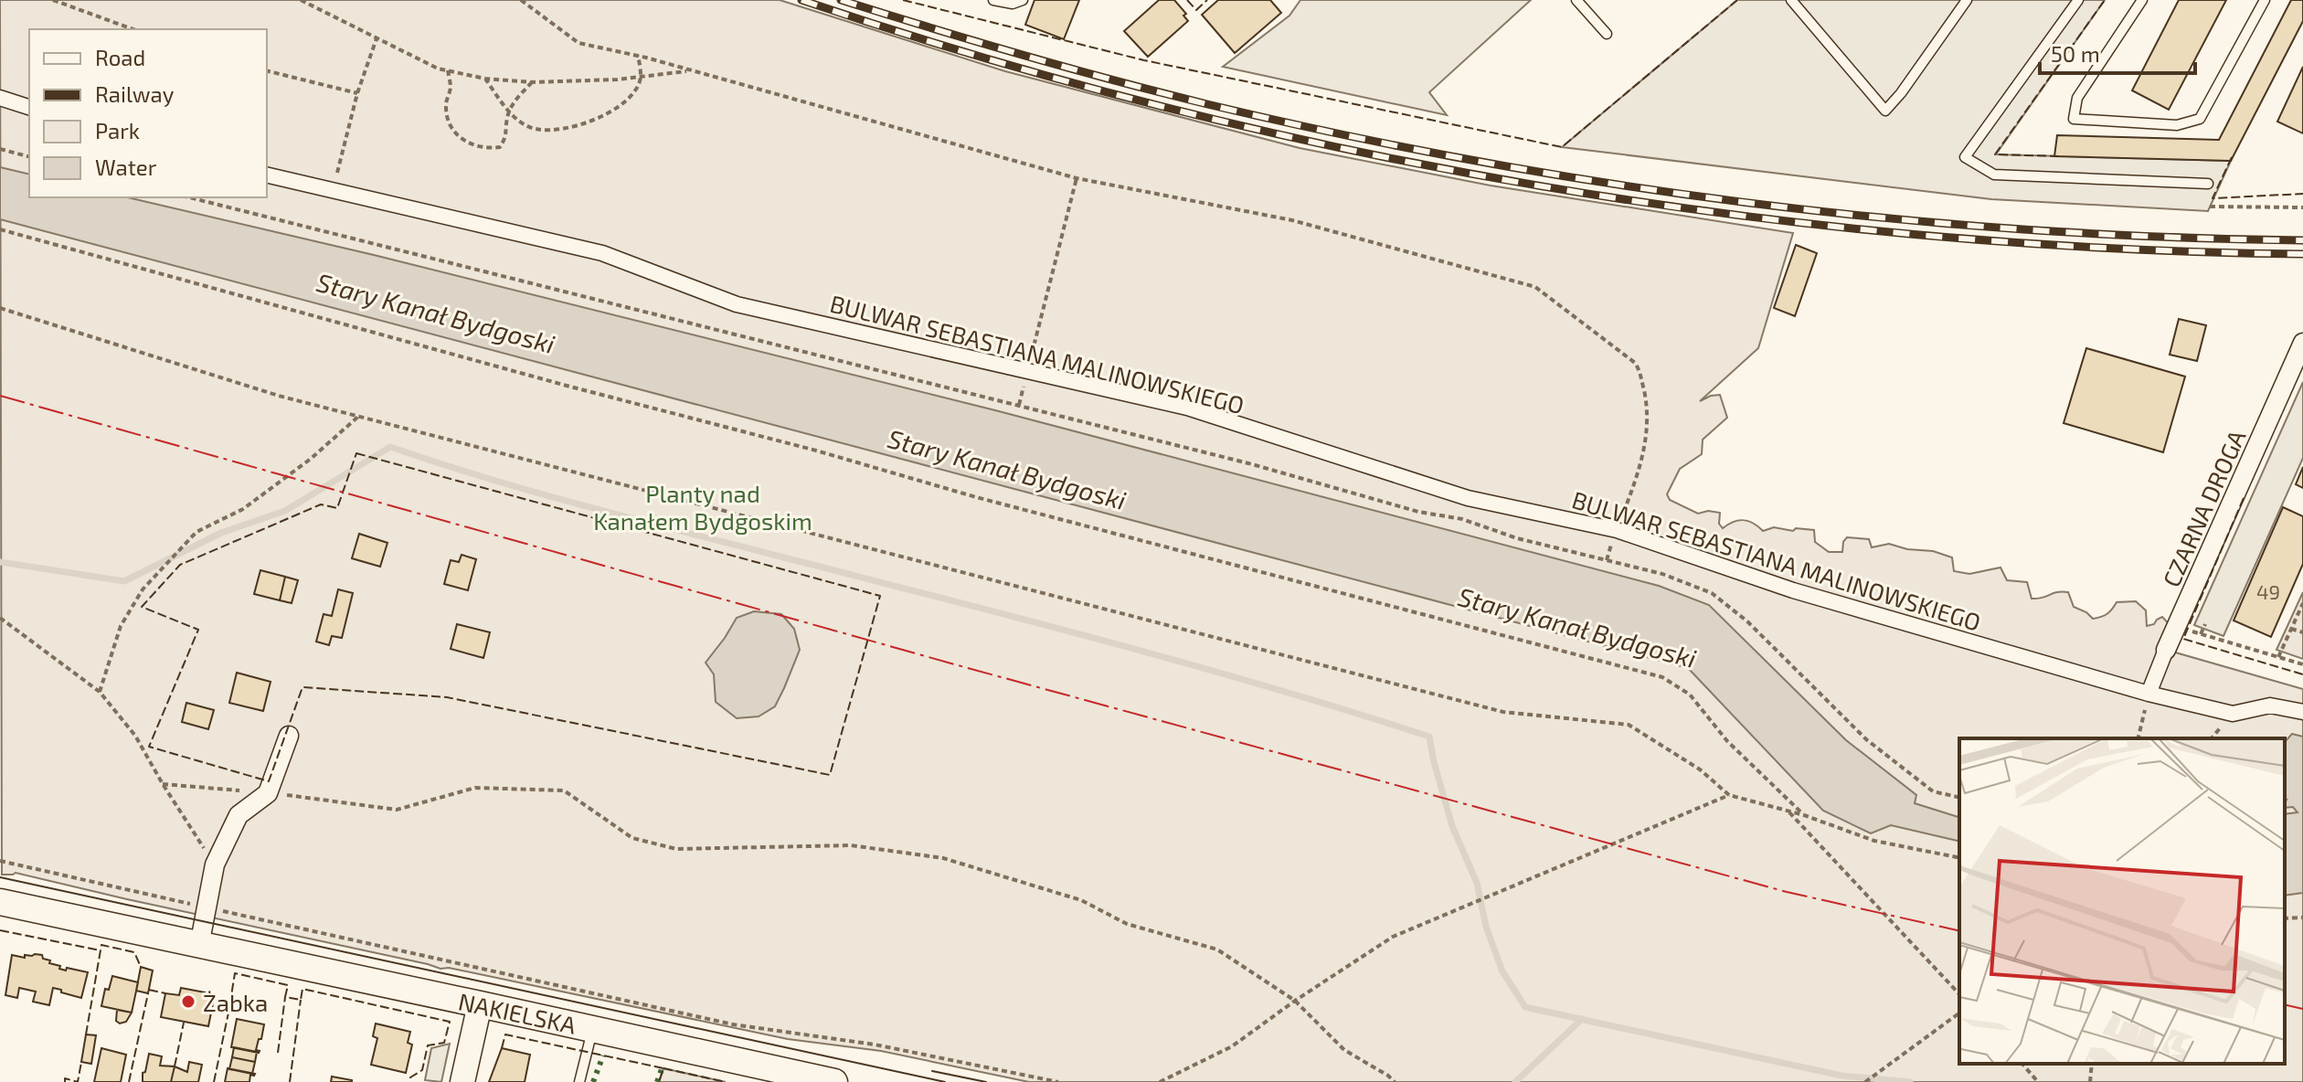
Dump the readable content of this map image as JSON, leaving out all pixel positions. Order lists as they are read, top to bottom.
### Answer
{
  "streets": {
    "main road": ["NAKIELSKA"],
    "street": ["BULWAR SEBASTIANA MALINOWSKIEGO", "CZARNA DROGA"]
  },
  "crossings": [
    ["BULWAR SEBASTIANA MALINOWSKIEGO", "CZARNA DROGA"]
  ],
  "water": ["Stary Kanał Bydgoski"],
  "parks": ["Planty nad Kanałem Bydgoskim"],
  "places": ["Żabka"],
  "house_numbers": ["49"],
  "legend": [
    "Road",
    "Railway",
    "Park",
    "Water"
  ],
  "scale_bar": "50 m"
}
